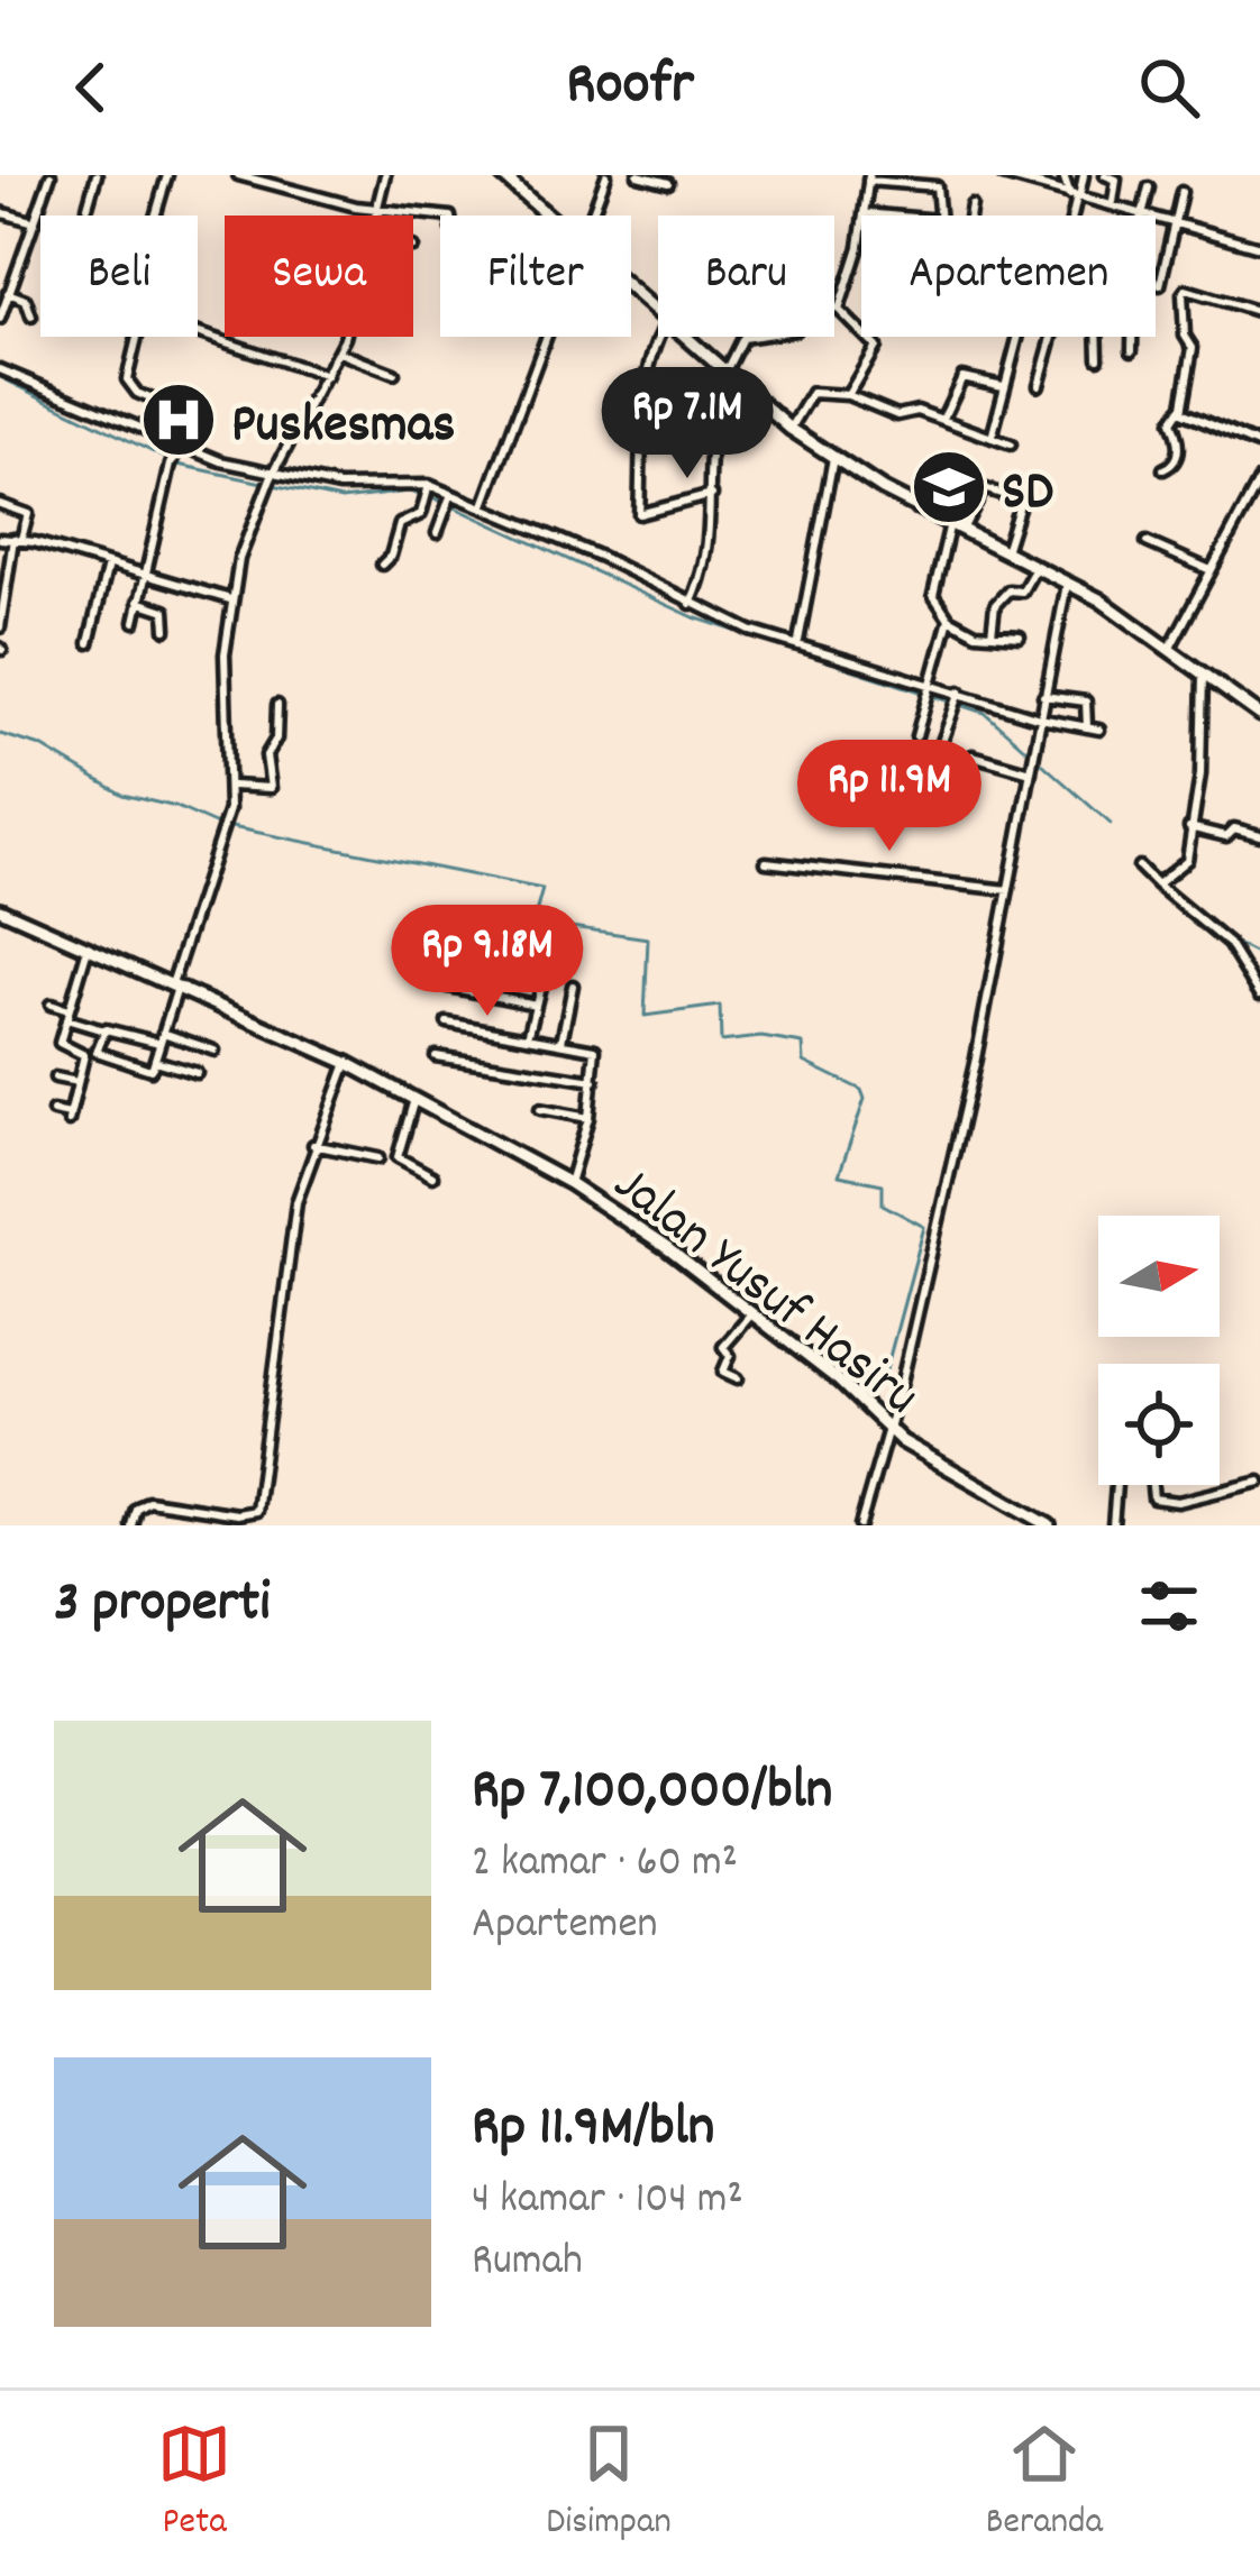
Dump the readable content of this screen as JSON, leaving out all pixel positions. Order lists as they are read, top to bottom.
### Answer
{
  "streets": {
    "main road": ["Jalan Yusuf Hasiru"]
  },
  "places": {
    "hospital": ["Puskesmas"],
    "school or university": ["SD"]
  },
  "north": "right",
  "page": {
    "header": "Roofr",
    "chip": [
      "Beli",
      "Sewa",
      "Filter",
      "Baru",
      "Apartemen"
    ],
    "price": ["Rp 7.1M", "Rp 11.9M", "Rp 9.18M"],
    "heading": "3 properti",
    "list": [
      {
        "name": "Rp 7,100,000/bln",
        "note": "2 kamar · 60 m² · Apartemen"
      },
      {
        "name": "Rp 11.9M/bln",
        "note": "4 kamar · 104 m² · Rumah"
      }
    ],
    "tabs": ["Peta", "Disimpan", "Beranda"]
  }
}
